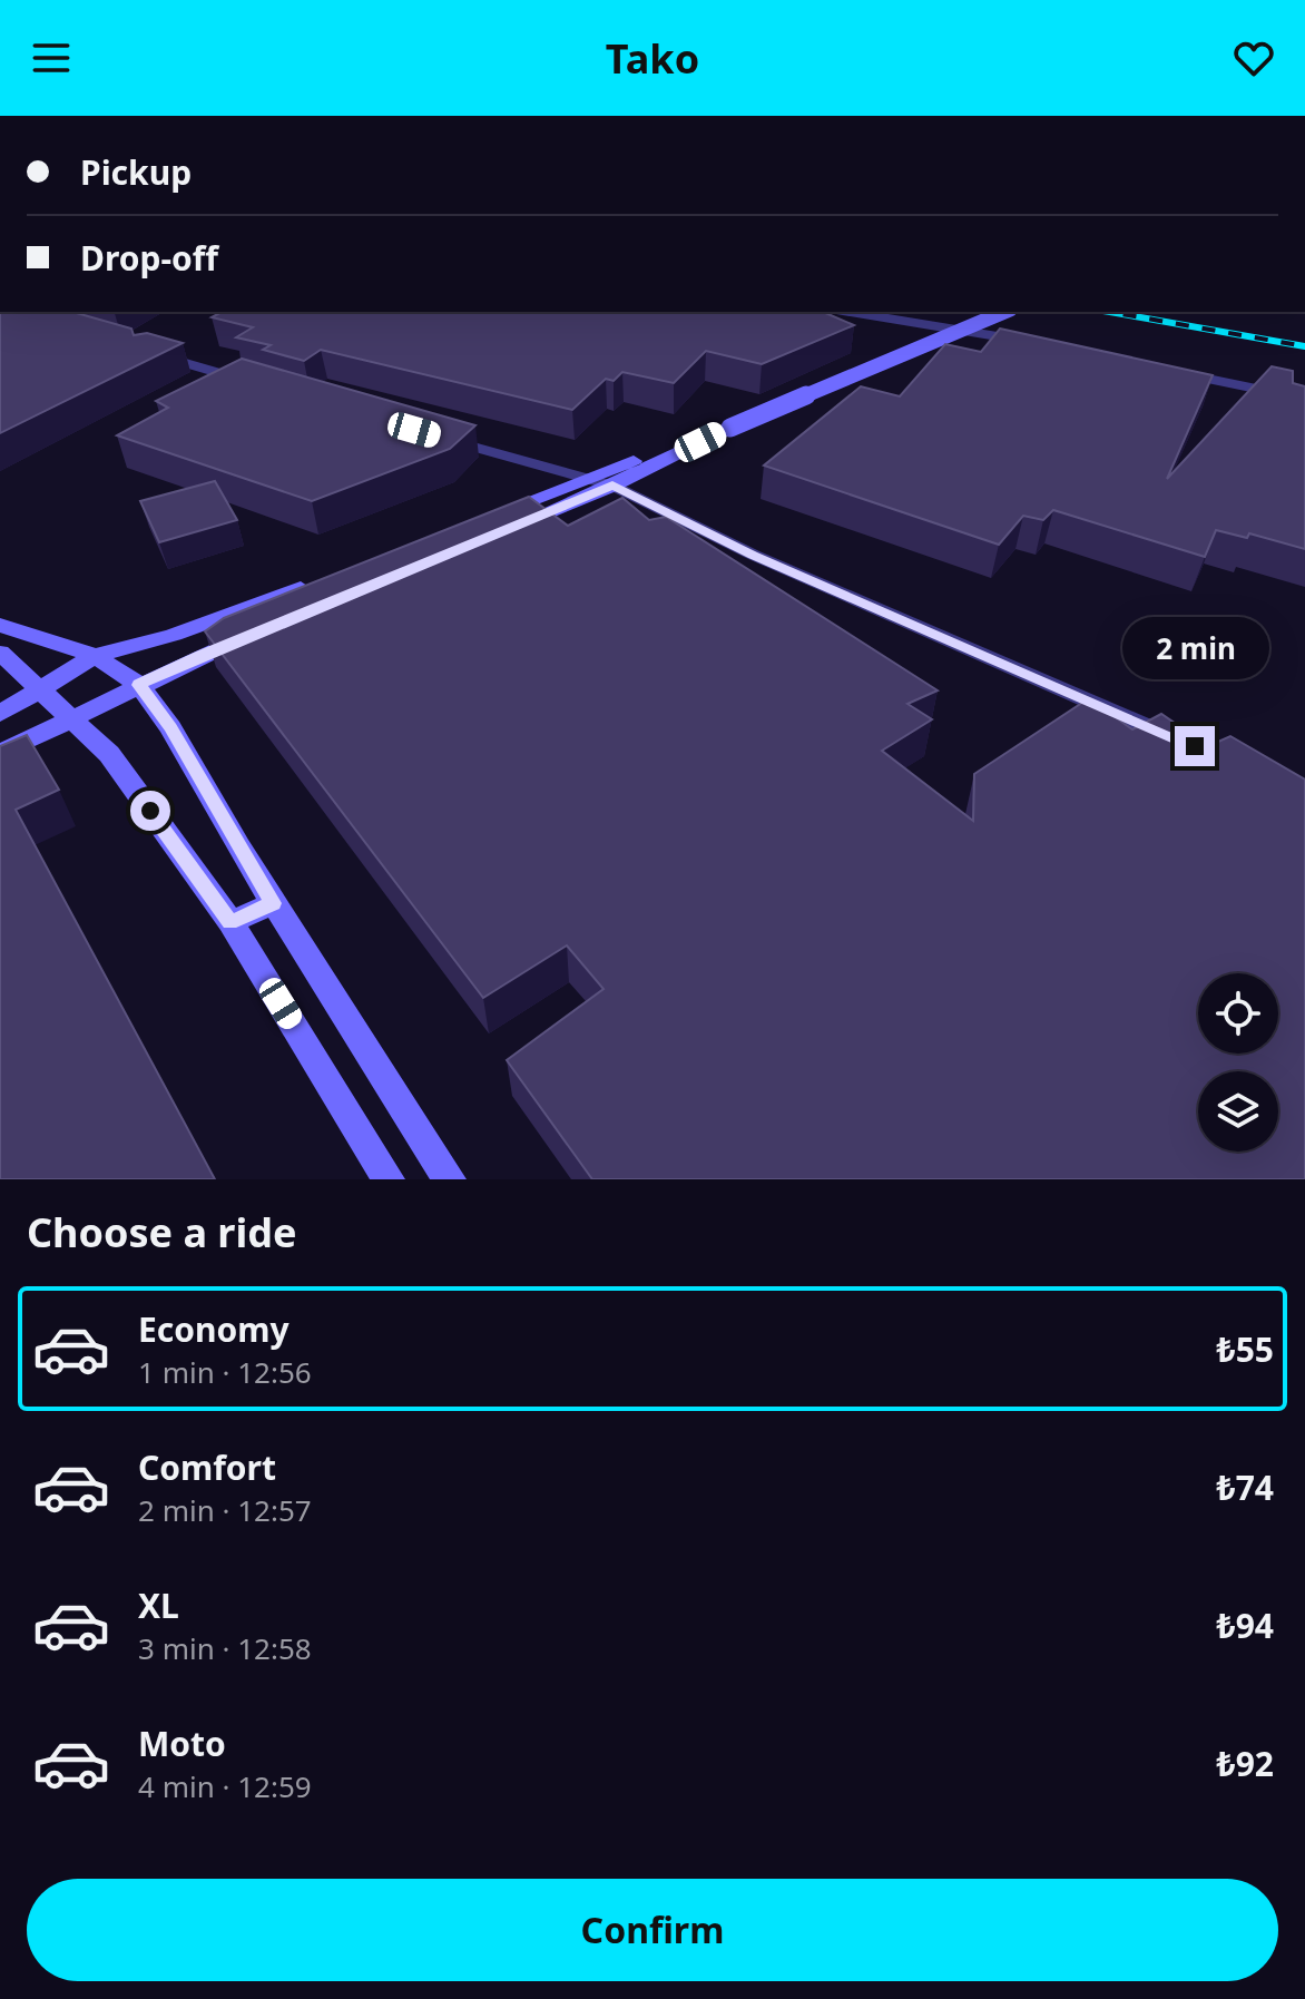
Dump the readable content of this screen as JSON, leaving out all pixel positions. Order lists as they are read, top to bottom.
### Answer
{
  "page": {
    "header": "Tako",
    "banner": ["Pickup", "Drop-off"],
    "bubble": "2 min",
    "heading": "Choose a ride",
    "list": [
      {
        "name": "Economy",
        "note": "1 min · 12:56",
        "value": "₺55"
      },
      {
        "name": "Comfort",
        "note": "2 min · 12:57",
        "value": "₺74"
      },
      {
        "name": "XL",
        "note": "3 min · 12:58",
        "value": "₺94"
      },
      {
        "name": "Moto",
        "note": "4 min · 12:59",
        "value": "₺92"
      }
    ],
    "buttons": "Confirm"
  }
}
